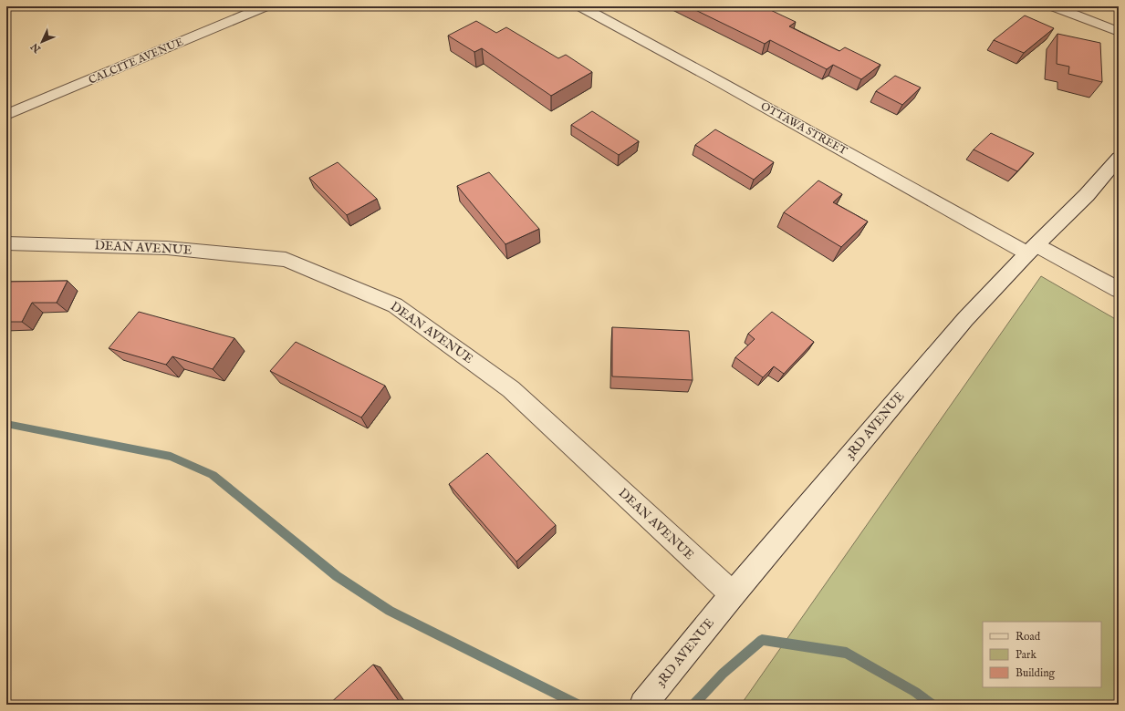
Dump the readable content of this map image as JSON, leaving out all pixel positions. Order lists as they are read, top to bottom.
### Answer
{
  "streets": {
    "street": [
      "CALCITE AVENUE",
      "OTTAWA STREET",
      "DEAN AVENUE",
      "3RD AVENUE"
    ]
  },
  "crossings": [
    ["OTTAWA STREET", "3RD AVENUE"],
    ["DEAN AVENUE", "3RD AVENUE"]
  ],
  "legend": ["Road", "Park", "Building"],
  "north": "bottom left"
}
